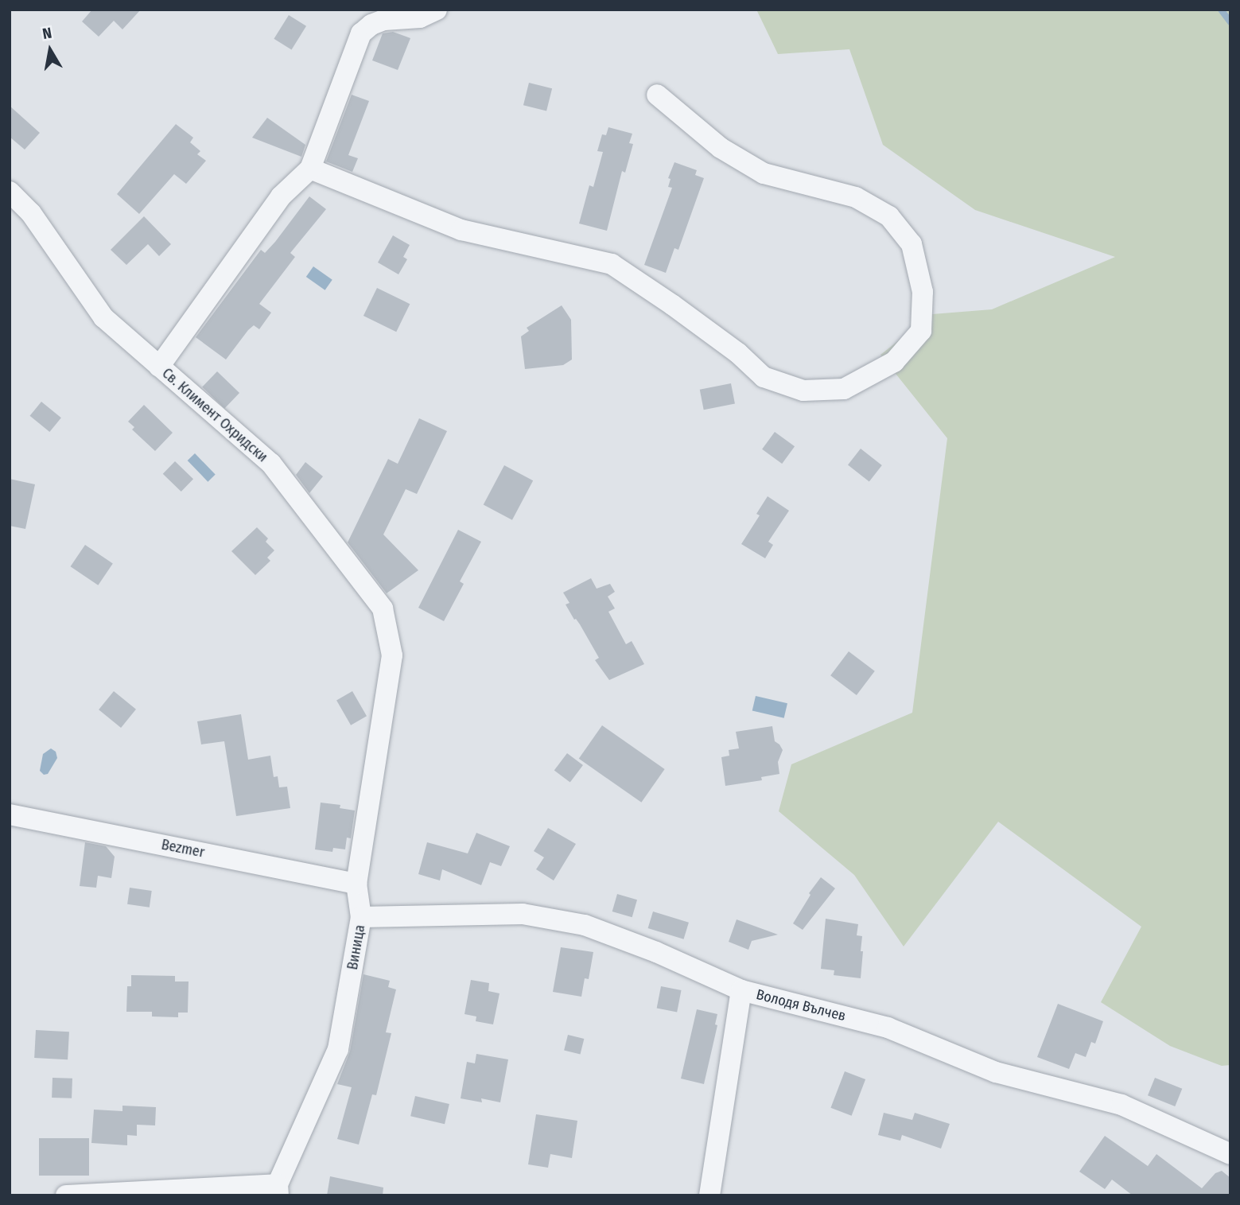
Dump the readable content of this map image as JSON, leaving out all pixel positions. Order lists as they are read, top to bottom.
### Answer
{
  "streets": {
    "street": [
      "Св. Климент Охридски",
      "Bezmer",
      "Виница",
      "Володя Вълчев"
    ]
  },
  "crossings": [
    ["Св. Климент Охридски", "Виница"],
    ["Bezmer", "Виница"],
    ["Виница", "Володя Вълчев"]
  ],
  "north": "top"
}
